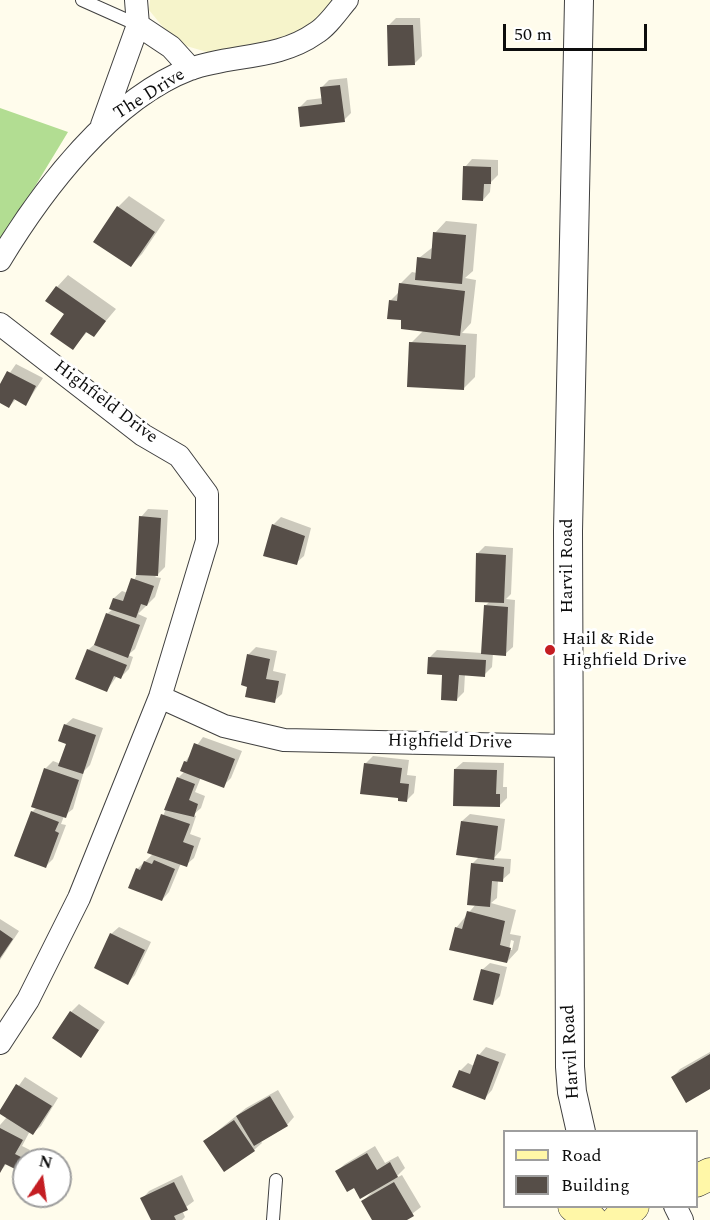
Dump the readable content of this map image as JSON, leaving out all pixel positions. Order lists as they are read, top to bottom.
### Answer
{
  "streets": {
    "street": ["The Drive", "Highfield Drive", "Harvil Road"]
  },
  "crossings": [
    ["Highfield Drive", "Harvil Road"]
  ],
  "places": ["Hail & Ride Highfield Drive"],
  "legend": ["Road", "Building"],
  "scale_bar": "50 m",
  "north": "top"
}
